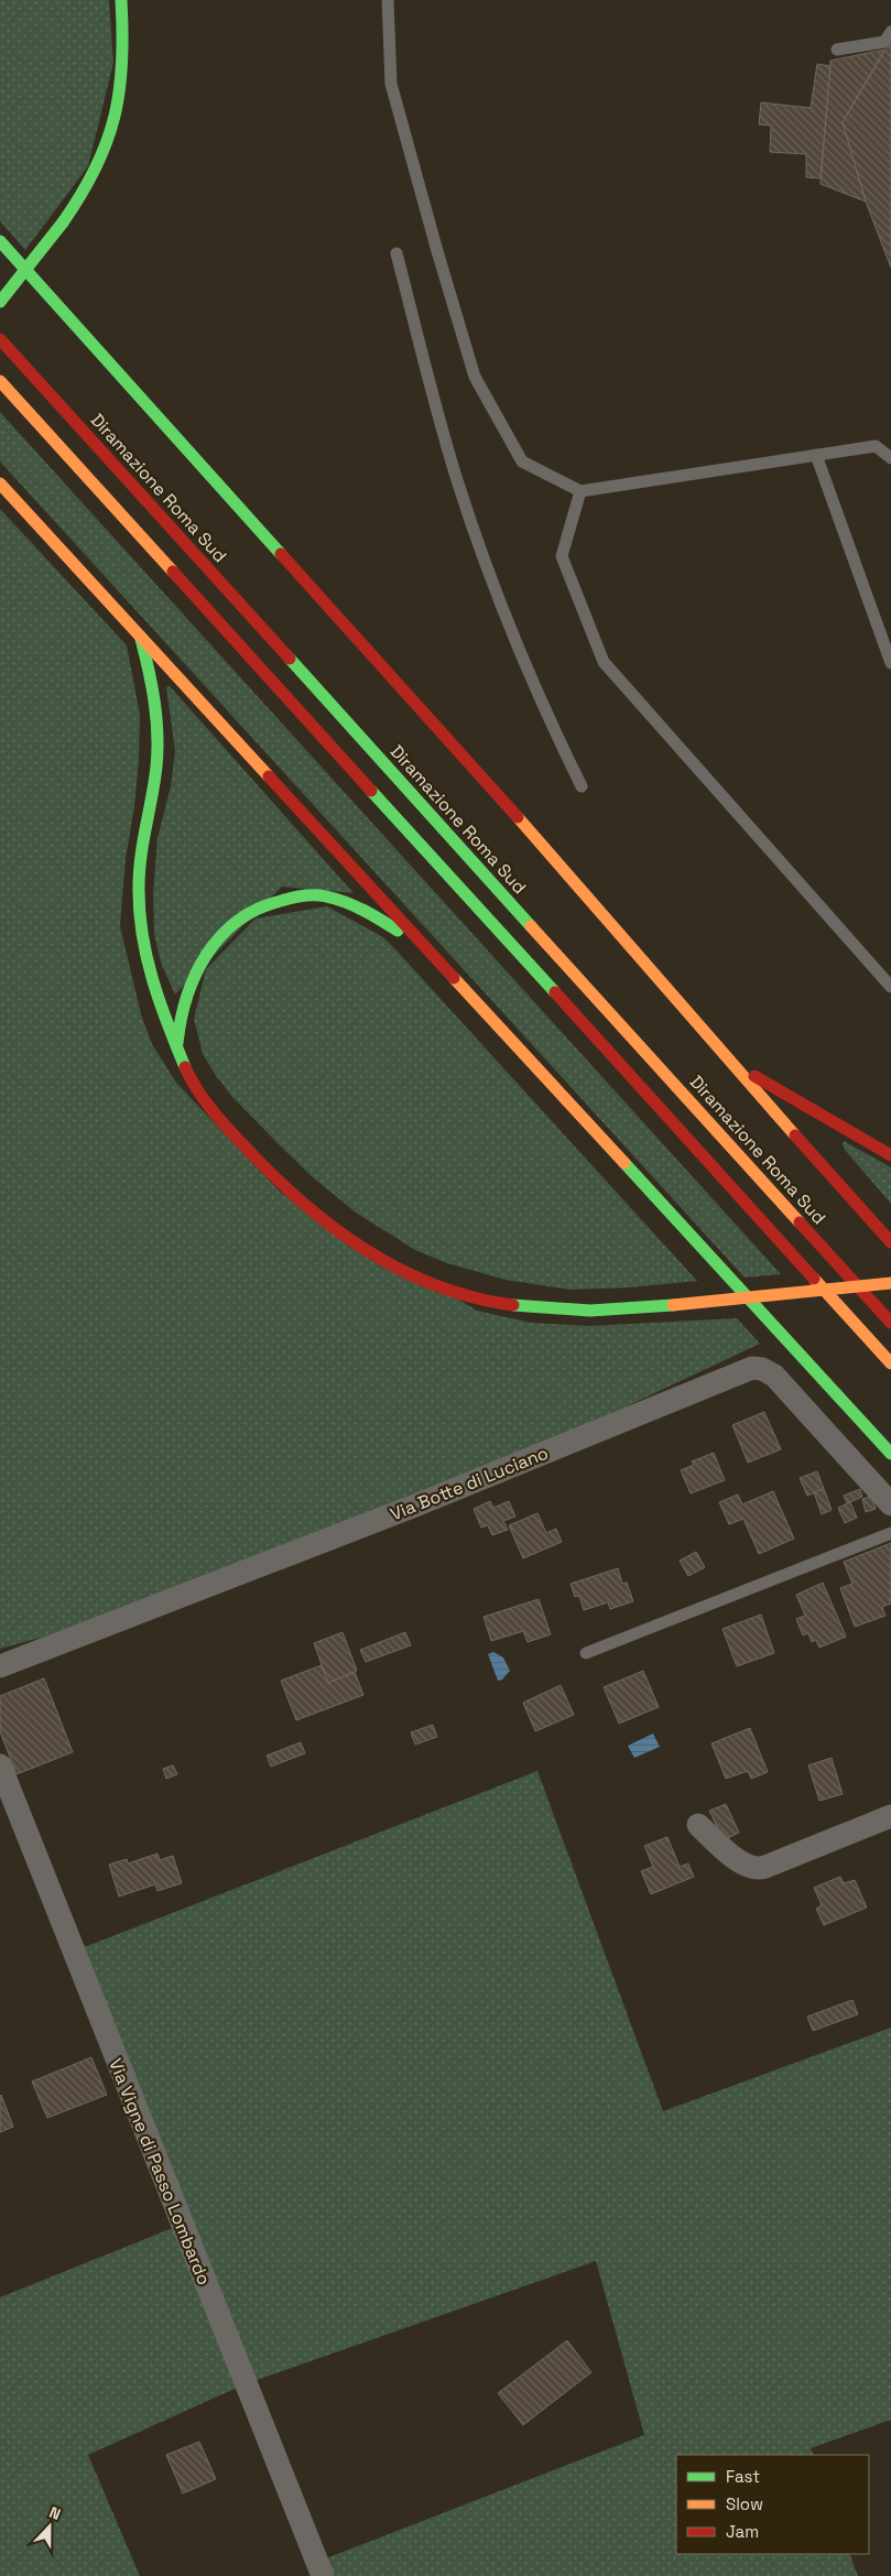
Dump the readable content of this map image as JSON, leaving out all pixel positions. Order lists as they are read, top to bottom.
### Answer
{
  "streets": {
    "main road": ["Diramazione Roma Sud"],
    "street": ["Via Botte di Luciano", "Via Vigne di Passo Lombardo"]
  },
  "legend": ["Fast", "Slow", "Jam"],
  "north": "top"
}
